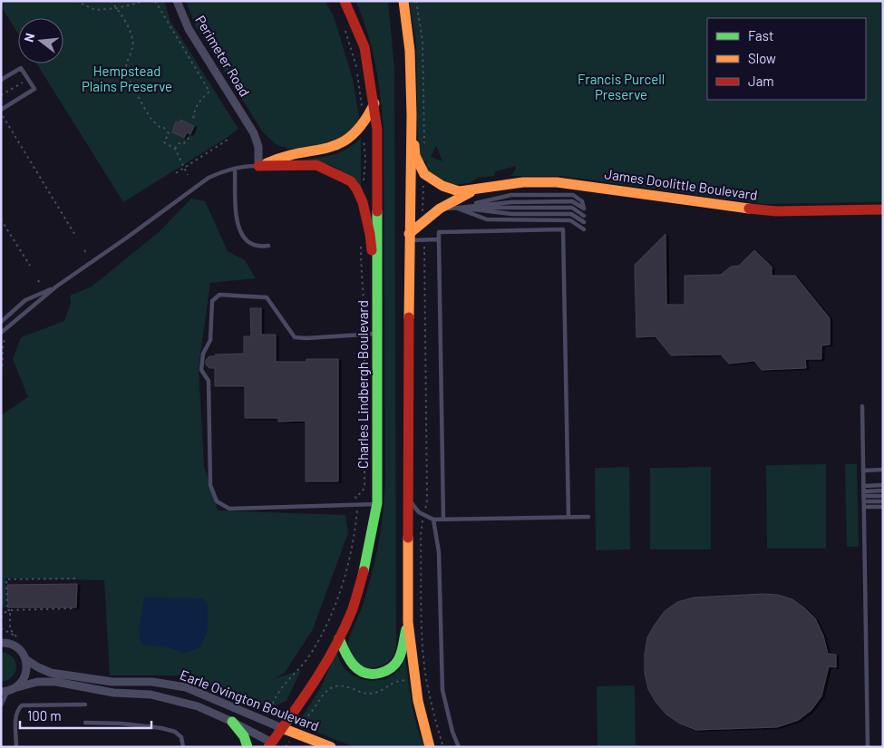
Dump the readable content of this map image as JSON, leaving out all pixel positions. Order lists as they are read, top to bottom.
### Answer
{
  "streets": {
    "main road": ["James Doolittle Boulevard", "Charles Lindbergh Boulevard", "Earle Ovington Boulevard"],
    "street": ["Perimeter Road"]
  },
  "crossings": [
    ["Charles Lindbergh Boulevard", "Earle Ovington Boulevard"]
  ],
  "parks": ["Hempstead Plains Preserve", "Francis Purcell Preserve"],
  "legend": ["Fast", "Slow", "Jam"],
  "scale_bar": "100 m",
  "north": "left"
}
